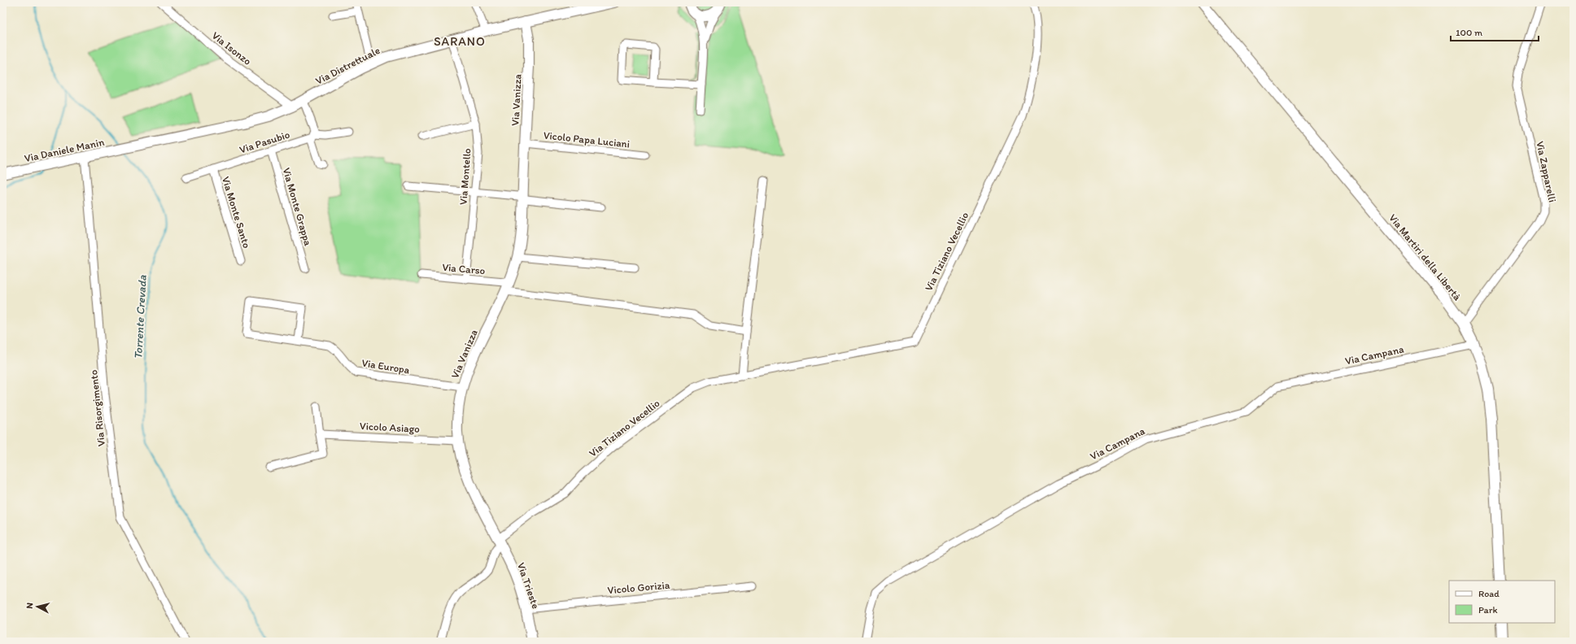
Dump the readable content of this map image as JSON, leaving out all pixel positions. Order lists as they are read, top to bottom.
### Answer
{
  "streets": {
    "street": [
      "Via Isonzo",
      "Via Distrettuale",
      "Via Vanizza",
      "Vicolo Papa Luciani",
      "Via Pasubio",
      "Via Daniele Manin",
      "Via Zapparelli",
      "Via Montello",
      "Via Monte Grappa",
      "Via Monte Santo",
      "Via Tiziano Vecellio",
      "Via Martiri della Libertà",
      "Via Carso",
      "Via Campana",
      "Via Europa",
      "Via Risorgimento",
      "Vicolo Asiago",
      "Via Trieste",
      "Vicolo Gorizia"
    ]
  },
  "crossings": [
    ["Via Isonzo", "Via Distrettuale"],
    ["Via Distrettuale", "Via Vanizza"],
    ["Via Distrettuale", "Via Daniele Manin"],
    ["Via Distrettuale", "Via Montello"],
    ["Via Vanizza", "Vicolo Papa Luciani"],
    ["Via Vanizza", "Via Tiziano Vecellio"],
    ["Via Vanizza", "Via Carso"],
    ["Via Vanizza", "Via Europa"],
    ["Via Vanizza", "Vicolo Asiago"],
    ["Via Vanizza", "Via Trieste"],
    ["Via Pasubio", "Via Monte Grappa"],
    ["Via Pasubio", "Via Monte Santo"],
    ["Via Daniele Manin", "Via Risorgimento"],
    ["Via Zapparelli", "Via Martiri della Libertà"],
    ["Via Montello", "Via Carso"],
    ["Via Tiziano Vecellio", "Via Trieste"],
    ["Via Martiri della Libertà", "Via Campana"],
    ["Via Trieste", "Vicolo Gorizia"]
  ],
  "districts": ["SARANO"],
  "water": ["Torrente Crevada"],
  "legend": ["Road", "Park"],
  "scale_bar": "100 m",
  "north": "left"
}
